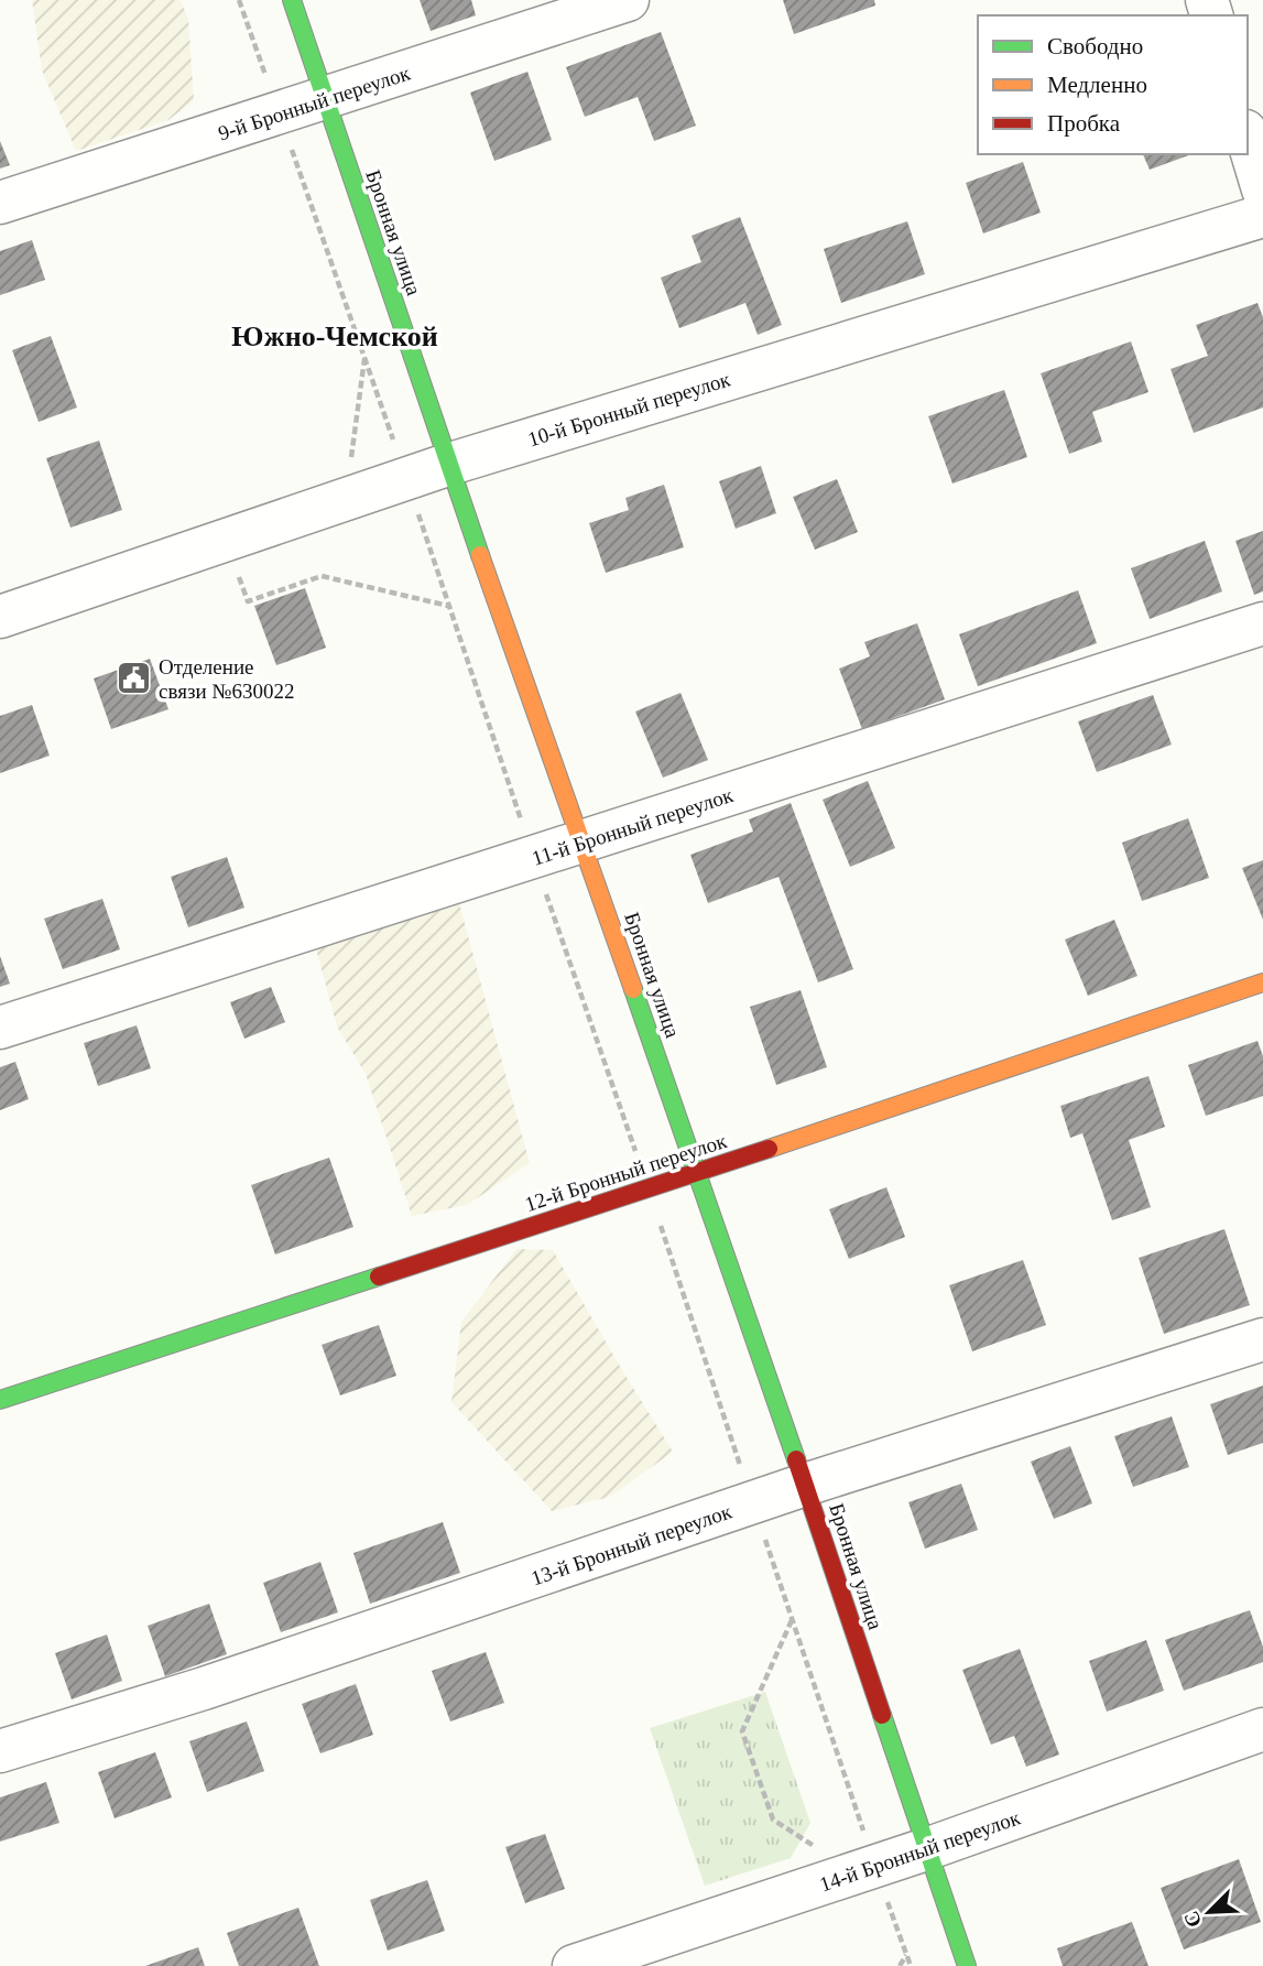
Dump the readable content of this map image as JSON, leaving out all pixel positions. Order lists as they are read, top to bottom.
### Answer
{
  "streets": {
    "street": [
      "9-й Бронный переулок",
      "Бронная улица",
      "10-й Бронный переулок",
      "11-й Бронный переулок",
      "12-й Бронный переулок",
      "13-й Бронный переулок",
      "14-й Бронный переулок"
    ]
  },
  "crossings": [
    ["9-й Бронный переулок", "Бронная улица"],
    ["Бронная улица", "10-й Бронный переулок"],
    ["Бронная улица", "11-й Бронный переулок"],
    ["Бронная улица", "12-й Бронный переулок"],
    ["Бронная улица", "13-й Бронный переулок"],
    ["Бронная улица", "14-й Бронный переулок"]
  ],
  "districts": ["Южно-Чемской"],
  "places": {
    "public building": ["Отделение связи №630022"]
  },
  "legend": ["Свободно", "Медленно", "Пробка"],
  "north": "bottom left"
}
